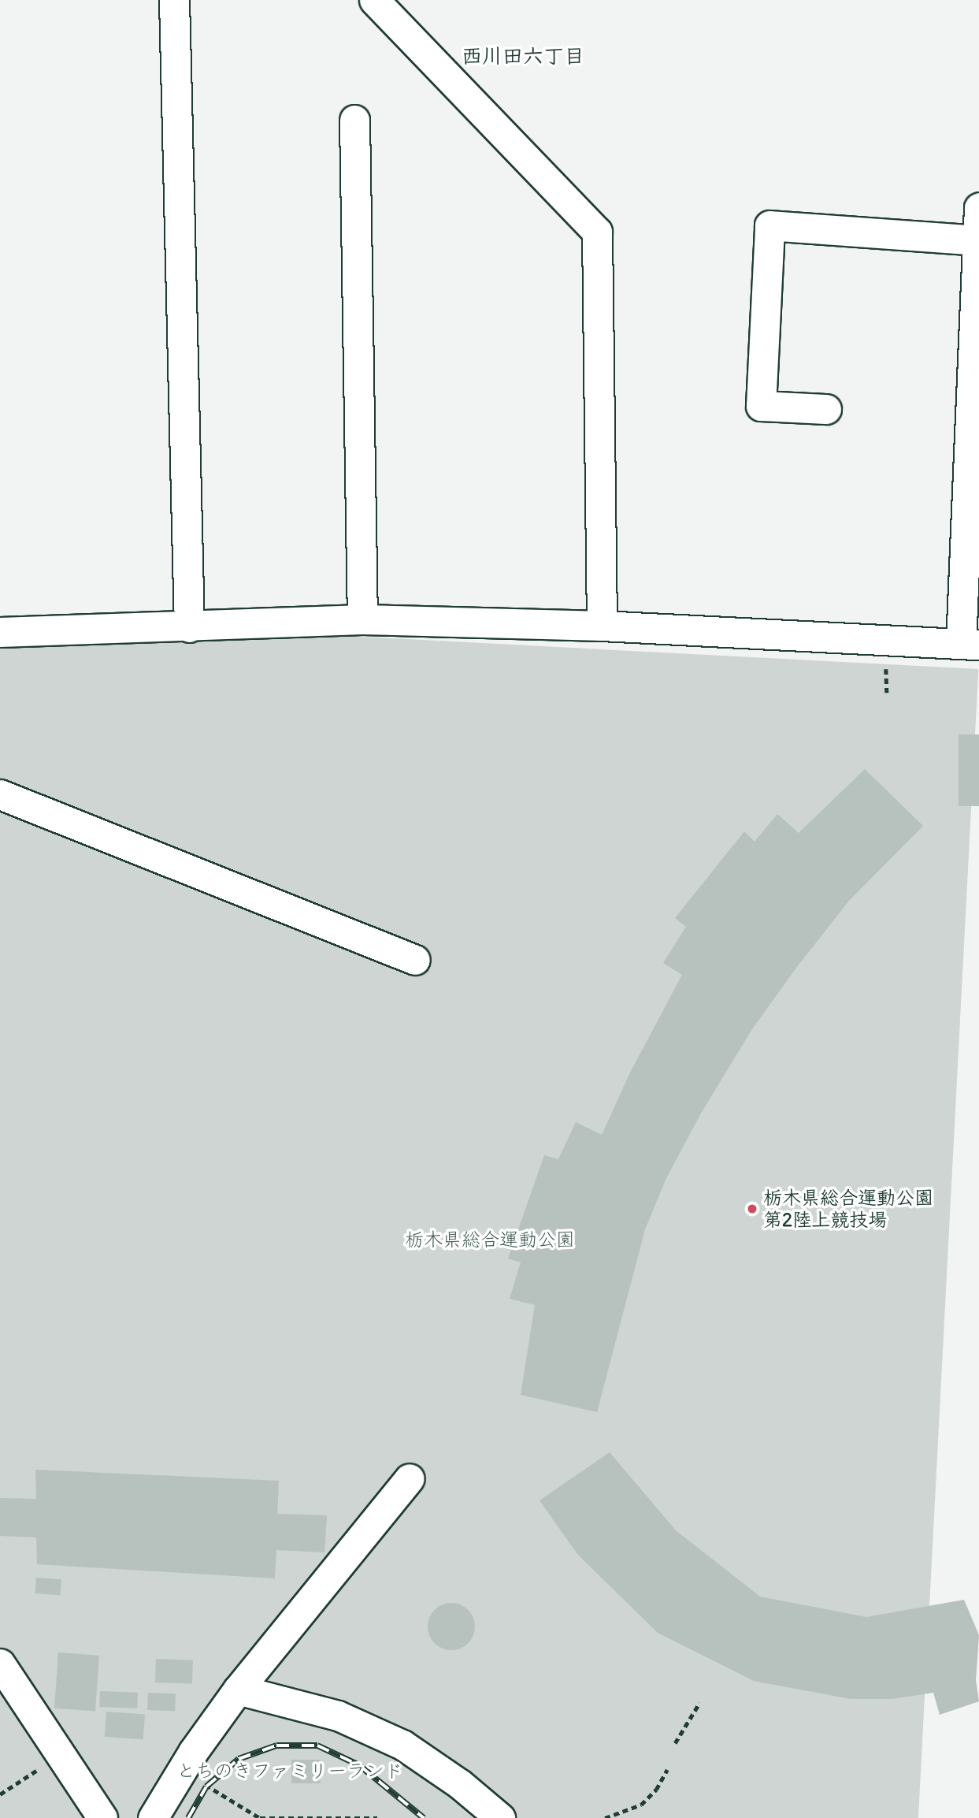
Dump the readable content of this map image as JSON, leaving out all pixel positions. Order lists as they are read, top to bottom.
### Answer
{
  "districts": ["西川田六丁目"],
  "parks": ["栃木県総合運動公園", "とちのきファミリーランド"],
  "places": ["栃木県総合運動公園 第2陸上競技場"]
}
